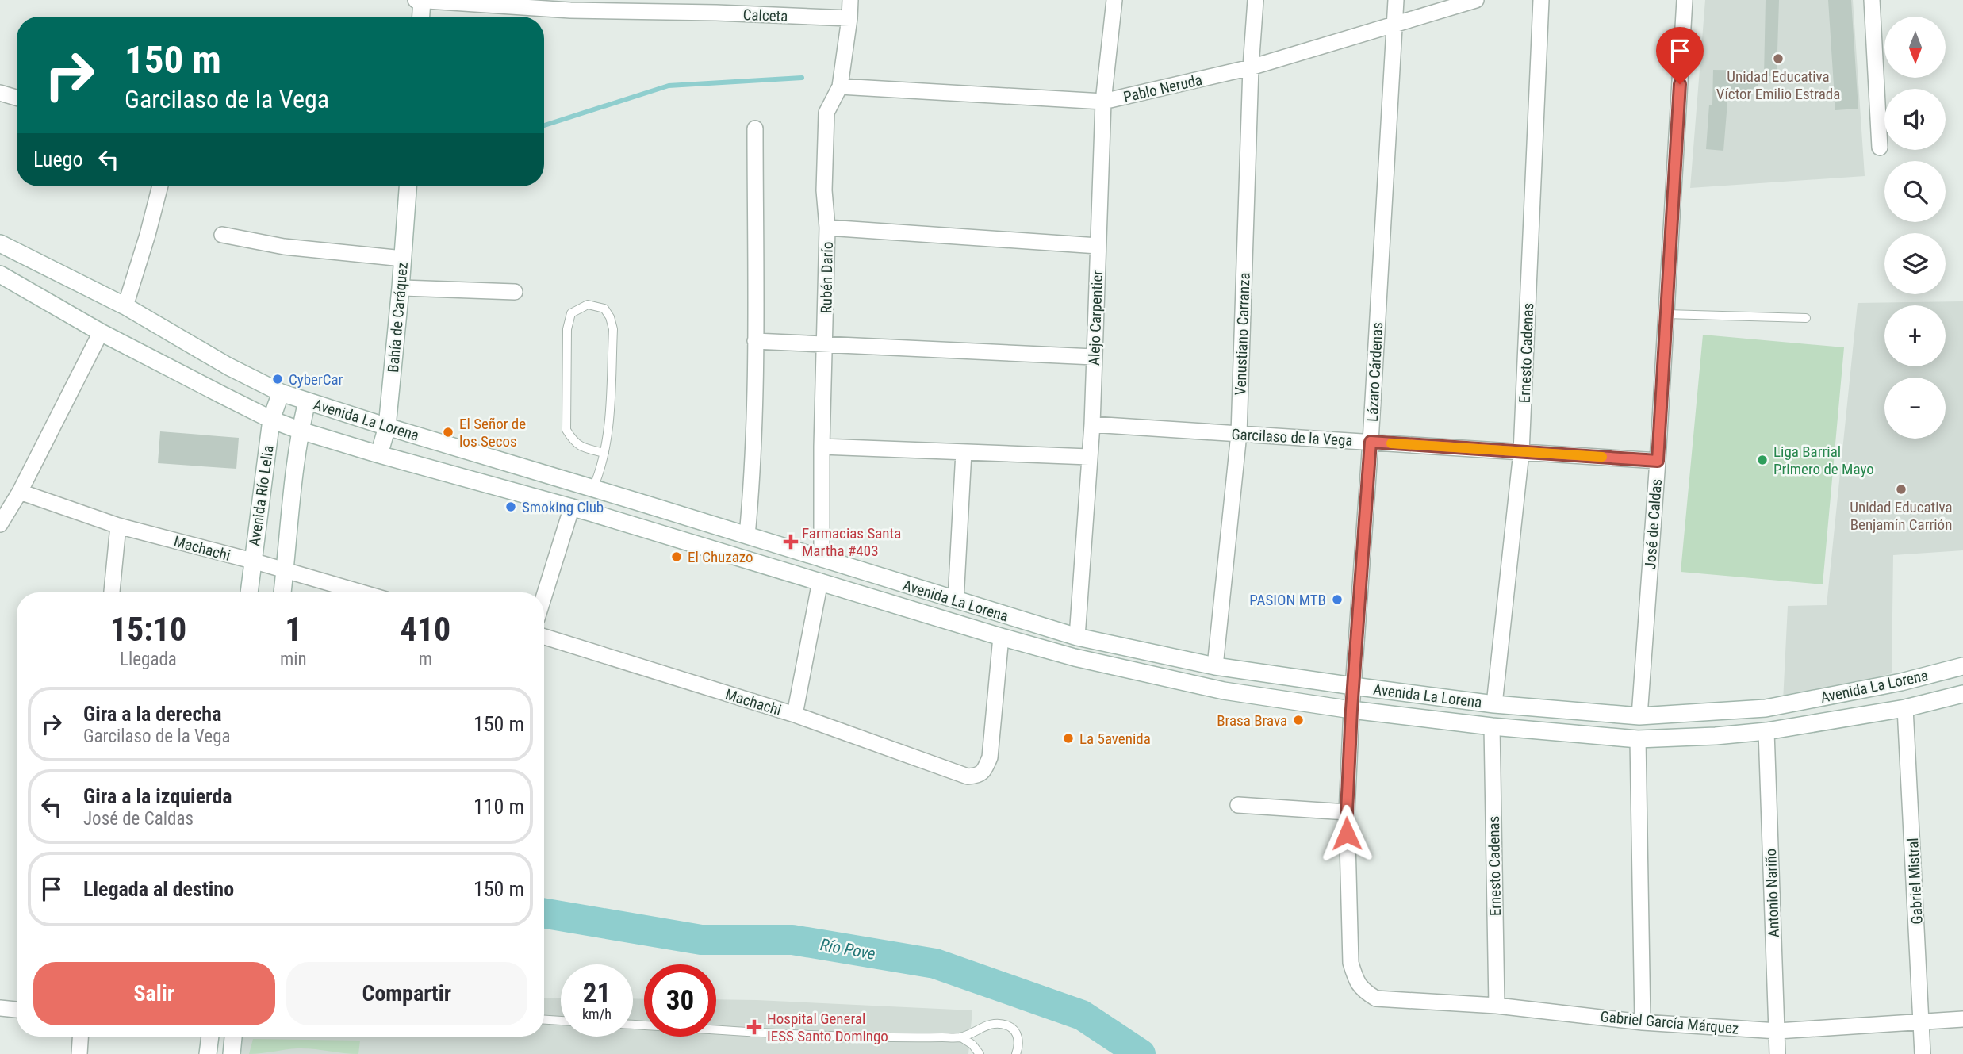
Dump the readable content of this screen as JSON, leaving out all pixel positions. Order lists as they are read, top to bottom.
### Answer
{
  "streets": {
    "main road": ["Bahía de Caráquez", "Avenida La Lorena", "Avenida Río Lelia"],
    "street": [
      "Calceta",
      "Pablo Neruda",
      "Rubén Darío",
      "Alejo Carpentier",
      "Venustiano Carranza",
      "Ernesto Cadenas",
      "Lázaro Cárdenas",
      "Garcilaso de la Vega",
      "José de Caldas",
      "Machachi",
      "Gabriel Mistral",
      "Antonio Nariño",
      "Gabriel García Márquez"
    ]
  },
  "crossings": [
    ["Calceta", "Rubén Darío"],
    ["Pablo Neruda", "Rubén Darío"],
    ["Pablo Neruda", "Alejo Carpentier"],
    ["Pablo Neruda", "Venustiano Carranza"],
    ["Pablo Neruda", "Lázaro Cárdenas"],
    ["Rubén Darío", "Avenida La Lorena"],
    ["Bahía de Caráquez", "Avenida La Lorena"],
    ["Alejo Carpentier", "Avenida La Lorena"],
    ["Alejo Carpentier", "Garcilaso de la Vega"],
    ["Venustiano Carranza", "Avenida La Lorena"],
    ["Venustiano Carranza", "Garcilaso de la Vega"],
    ["Ernesto Cadenas", "Avenida La Lorena"],
    ["Ernesto Cadenas", "Garcilaso de la Vega"],
    ["Ernesto Cadenas", "Gabriel García Márquez"],
    ["Lázaro Cárdenas", "Avenida La Lorena"],
    ["Lázaro Cárdenas", "Garcilaso de la Vega"],
    ["Lázaro Cárdenas", "Gabriel García Márquez"],
    ["Avenida La Lorena", "Avenida Río Lelia"],
    ["Avenida La Lorena", "José de Caldas"],
    ["Avenida La Lorena", "Machachi"],
    ["Avenida La Lorena", "Gabriel Mistral"],
    ["Avenida La Lorena", "Antonio Nariño"],
    ["Garcilaso de la Vega", "José de Caldas"],
    ["Avenida Río Lelia", "Machachi"],
    ["Gabriel Mistral", "Gabriel García Márquez"],
    ["Antonio Nariño", "Gabriel García Márquez"]
  ],
  "water": ["Río Pove"],
  "places": {
    "other": [
      "Unidad Educativa Víctor Emilio Estrada",
      "CyberCar",
      "El Señor de los Secos",
      "Liga Barrial Primero de Mayo",
      "Unidad Educativa Benjamín Carrión",
      "Smoking Club",
      "El Chuzazo",
      "PASION MTB",
      "Brasa Brava",
      "La 5avenida"
    ],
    "health": ["Farmacias Santa Martha #403", "Hospital General IESS Santo Domingo"]
  },
  "north": "bottom",
  "page": {
    "map_buttons": ["+", "−"],
    "turn": ["150 m", "Garcilaso de la Vega"],
    "then": "Luego",
    "eta": [
      "15:10",
      "Llegada",
      "1",
      "min",
      "410",
      "m"
    ],
    "list": [
      {
        "name": "Gira a la derecha",
        "note": "Garcilaso de la Vega",
        "value": "150 m"
      },
      {
        "name": "Gira a la izquierda",
        "note": "José de Caldas",
        "value": "110 m"
      },
      {
        "name": "Llegada al destino",
        "value": "150 m"
      }
    ],
    "buttons": ["Salir", "Compartir"],
    "speed": "21 km/h",
    "limit": "30"
  }
}
